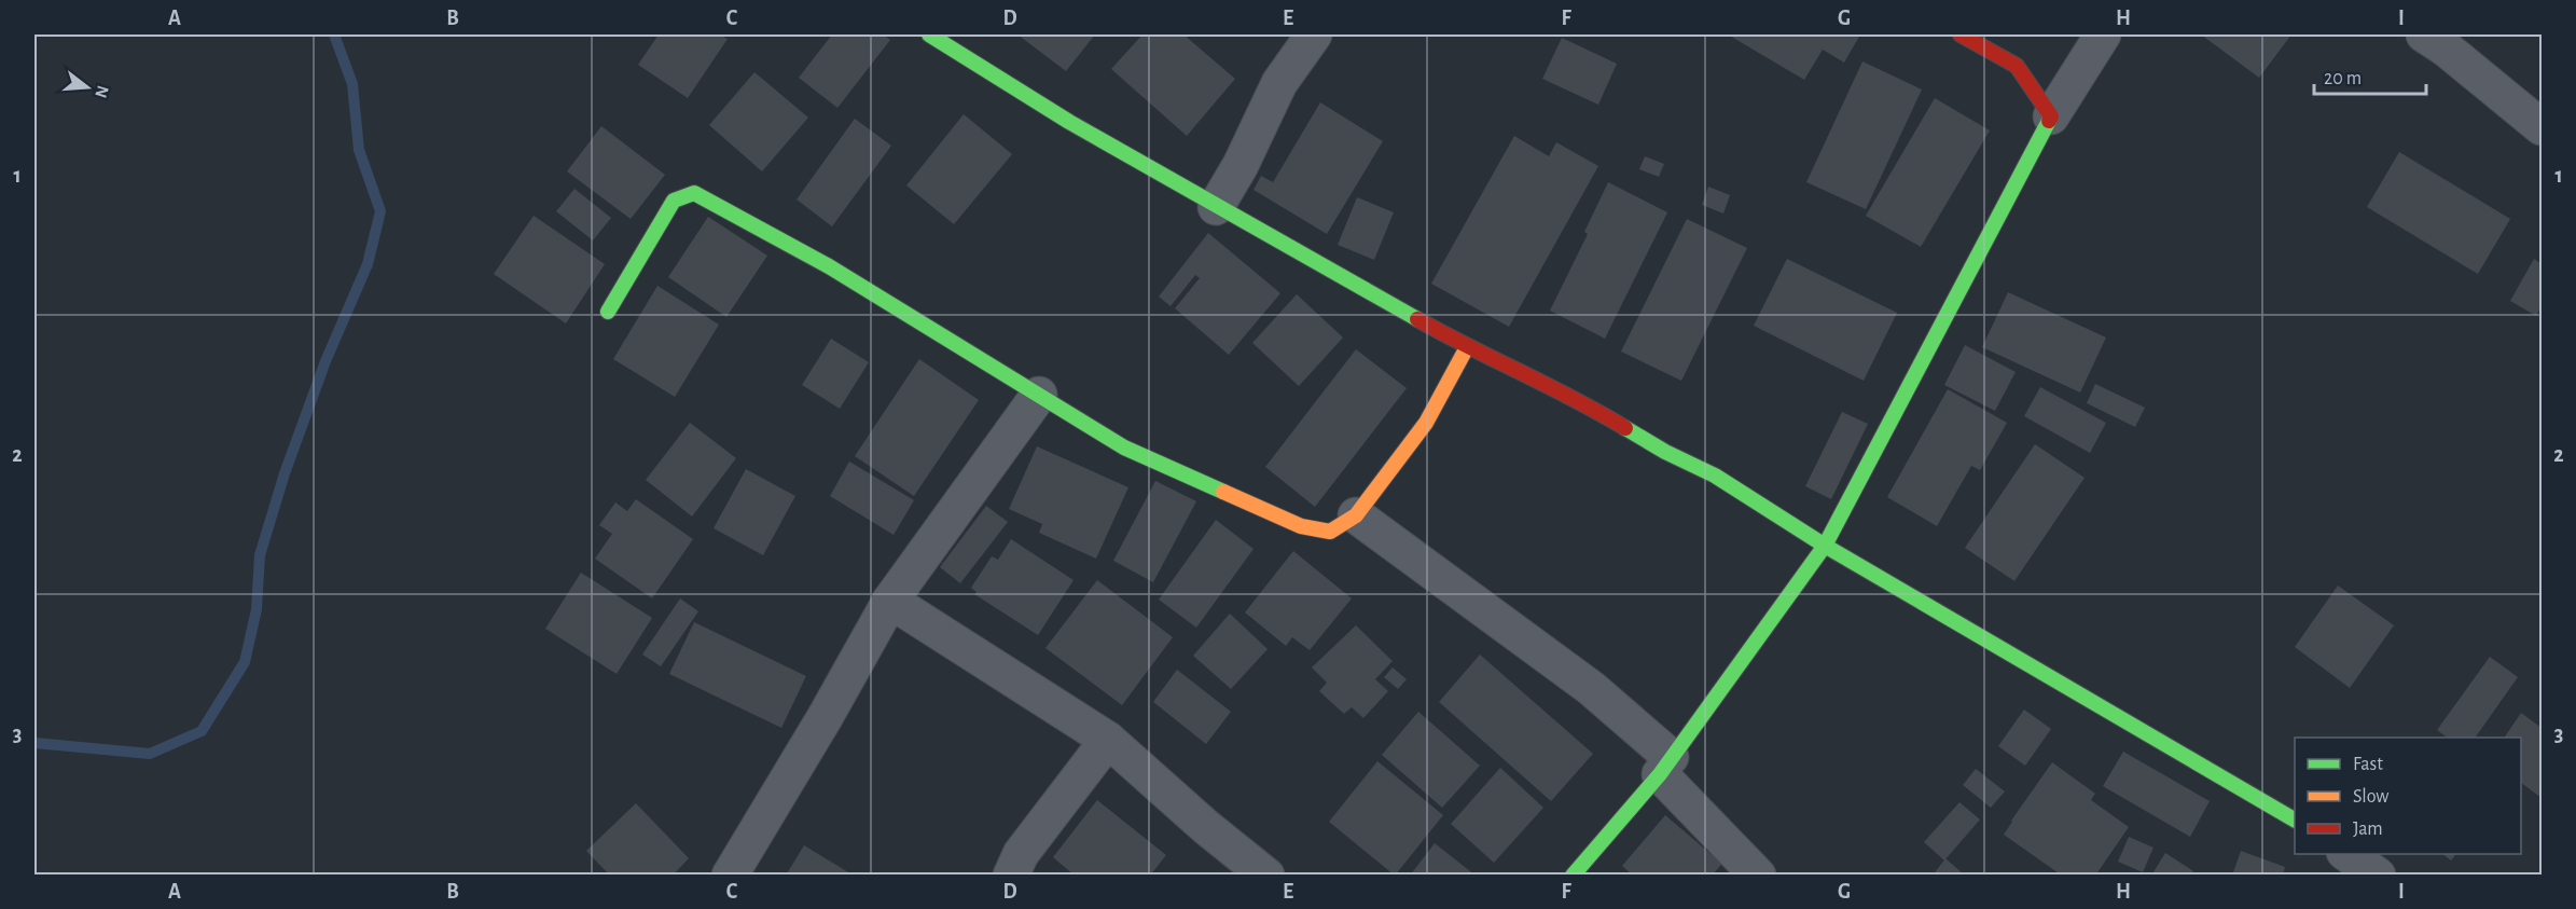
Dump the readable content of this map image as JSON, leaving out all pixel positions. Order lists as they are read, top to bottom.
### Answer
{
  "legend": ["Fast", "Slow", "Jam"],
  "scale_bar": "20 m",
  "north": "right",
  "grid": {
    "columns": [
      "A",
      "B",
      "C",
      "D",
      "E",
      "F",
      "G",
      "H",
      "I"
    ],
    "rows": ["1", "2", "3"]
  }
}
